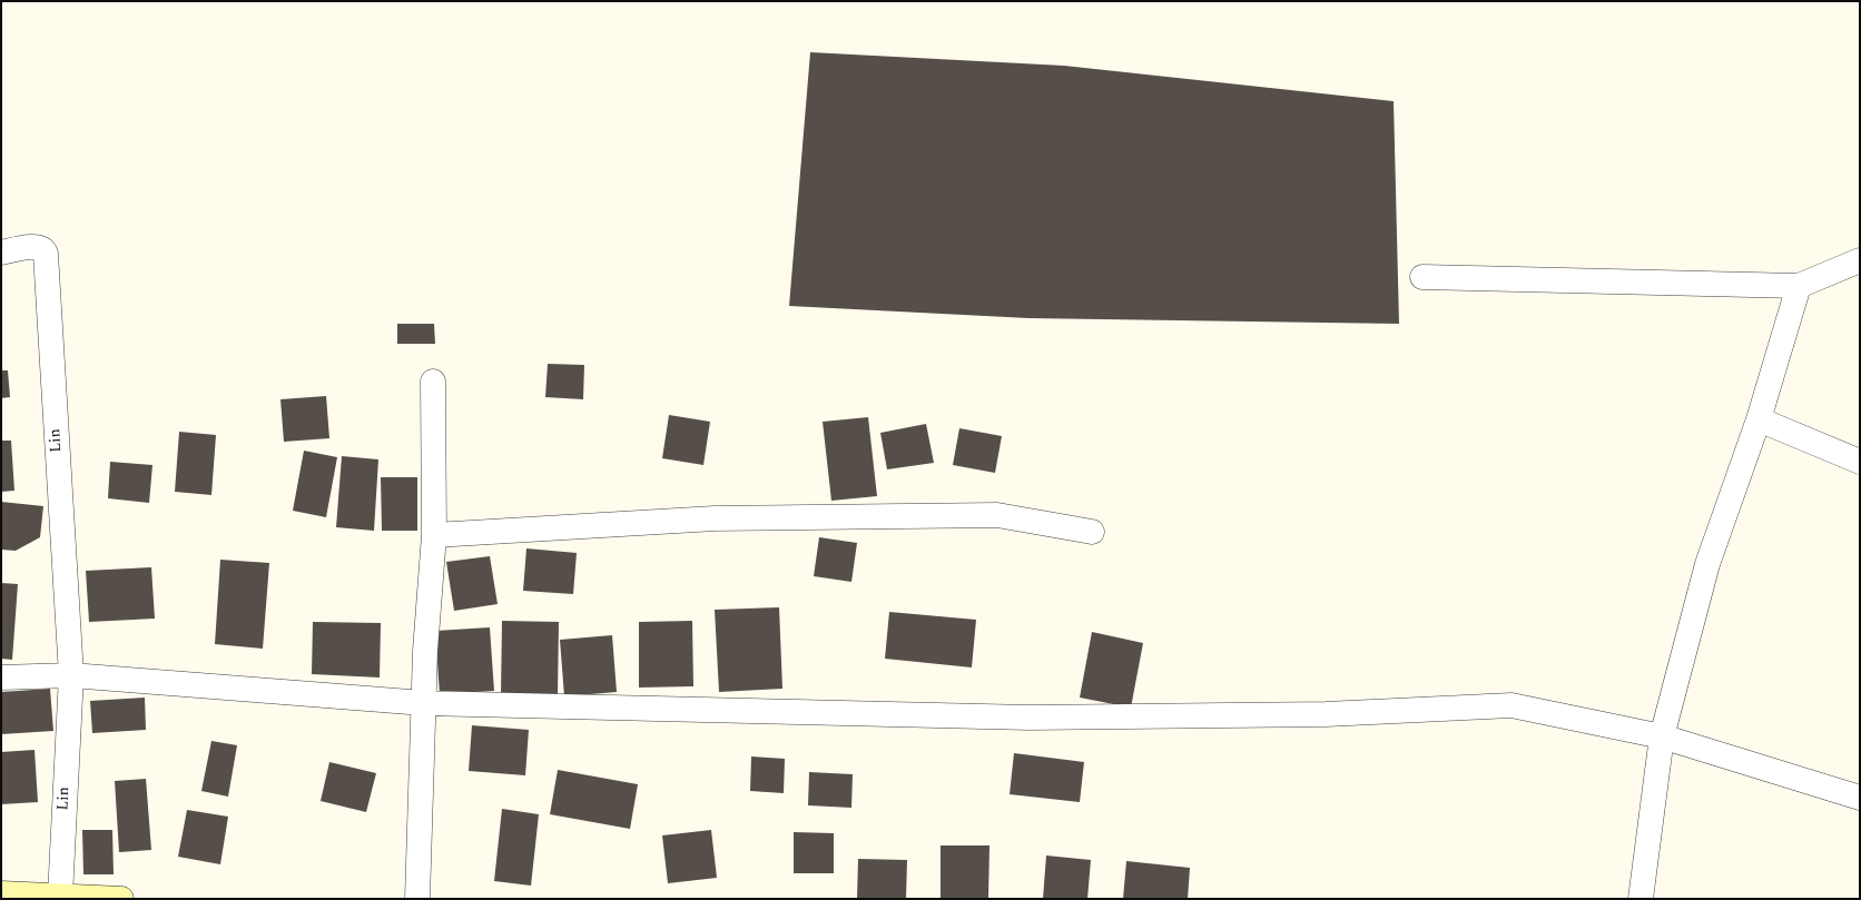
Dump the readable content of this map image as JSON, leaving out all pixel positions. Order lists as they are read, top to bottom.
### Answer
{
  "streets": {
    "street": ["Lin"]
  }
}
